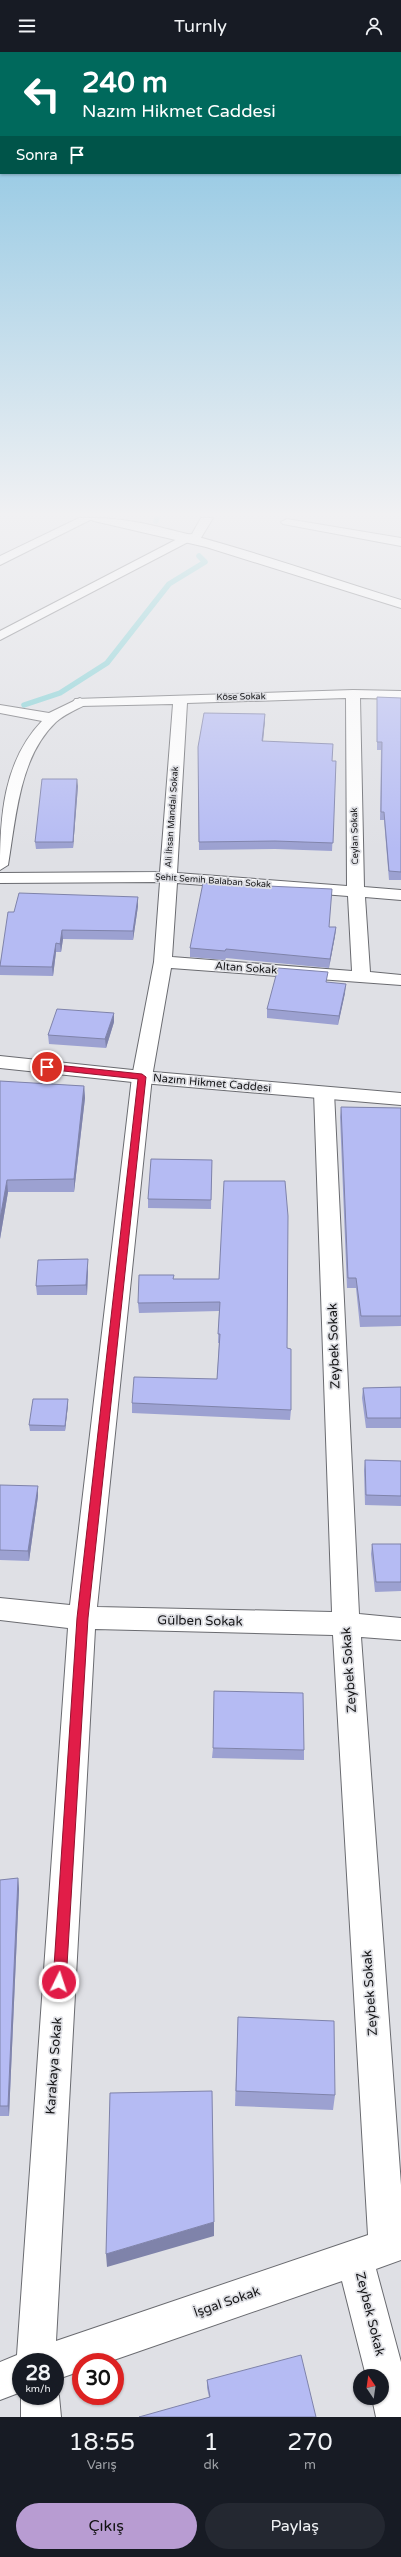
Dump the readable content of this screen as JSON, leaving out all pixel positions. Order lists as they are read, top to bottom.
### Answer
{
  "streets": {
    "street": [
      "Köse Sokak",
      "Ali İhsan Mandalı Sokak",
      "Ceylan Sokak",
      "Şehit Semih Balaban Sokak",
      "Altan Sokak",
      "Nazım Hikmet Caddesi",
      "Zeybek Sokak",
      "Gülben Sokak",
      "Karakaya Sokak",
      "İşgal Sokak"
    ]
  },
  "crossings": [
    ["Köse Sokak", "Ali İhsan Mandalı Sokak"],
    ["Köse Sokak", "Ceylan Sokak"],
    ["Ali İhsan Mandalı Sokak", "Şehit Semih Balaban Sokak"],
    ["Ali İhsan Mandalı Sokak", "Altan Sokak"],
    ["Ali İhsan Mandalı Sokak", "Nazım Hikmet Caddesi"],
    ["Ali İhsan Mandalı Sokak", "Karakaya Sokak"],
    ["Ceylan Sokak", "Şehit Semih Balaban Sokak"],
    ["Ceylan Sokak", "Altan Sokak"],
    ["Nazım Hikmet Caddesi", "Zeybek Sokak"],
    ["Nazım Hikmet Caddesi", "Karakaya Sokak"],
    ["Zeybek Sokak", "Gülben Sokak"],
    ["Zeybek Sokak", "İşgal Sokak"],
    ["Gülben Sokak", "Karakaya Sokak"]
  ],
  "north": "top",
  "page": {
    "header": "Turnly",
    "turn": ["240 m", "Nazım Hikmet Caddesi"],
    "then": "Sonra",
    "speed": "28 km/h",
    "limit": "30",
    "eta": [
      "18:55",
      "Varış",
      "1",
      "dk",
      "270",
      "m"
    ],
    "buttons": ["Çıkış", "Paylaş"]
  }
}
